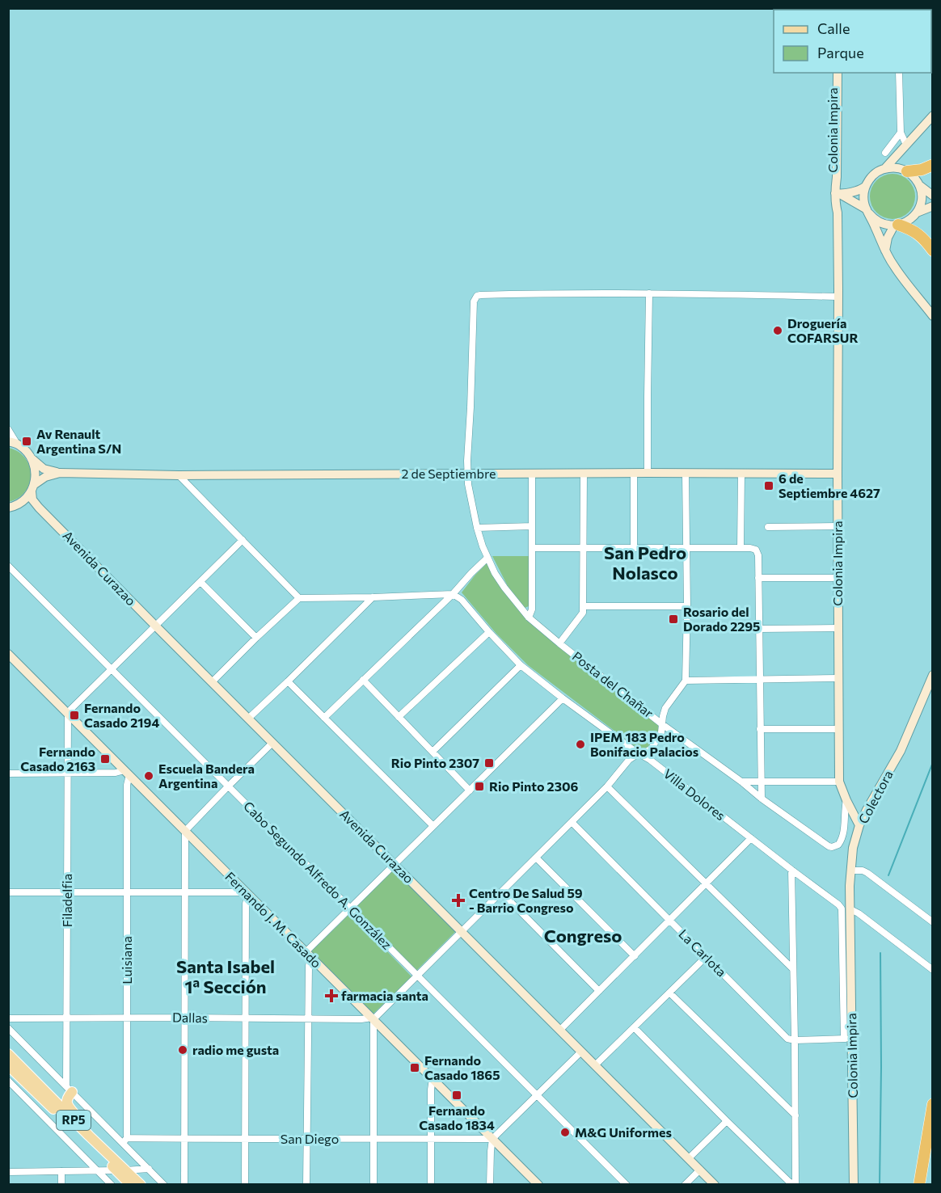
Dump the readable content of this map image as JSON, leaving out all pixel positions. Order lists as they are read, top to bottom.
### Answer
{
  "streets": {
    "main road": ["RP5"],
    "street": [
      "Colonia Impira",
      "2 de Septiembre",
      "Avenida Curazao",
      "Posta del Chañar",
      "Villa Dolores",
      "Colectora",
      "Cabo Segundo Alfredo A. González",
      "Filadelfia",
      "Fernando J. M. Casado",
      "La Carlota",
      "Luisiana",
      "Dallas",
      "San Diego"
    ]
  },
  "crossings": [
    ["Colonia Impira", "2 de Septiembre"],
    ["Colonia Impira", "Posta del Chañar"],
    ["Colonia Impira", "Villa Dolores"],
    ["Colonia Impira", "Colectora"],
    ["2 de Septiembre", "Avenida Curazao"],
    ["2 de Septiembre", "Posta del Chañar"],
    ["Filadelfia", "Fernando J. M. Casado"],
    ["Filadelfia", "Dallas"],
    ["Fernando J. M. Casado", "Luisiana"],
    ["Fernando J. M. Casado", "Dallas"],
    ["Fernando J. M. Casado", "San Diego"],
    ["Luisiana", "Dallas"],
    ["Luisiana", "San Diego"]
  ],
  "districts": ["San Pedro Nolasco", "Congreso", "Santa Isabel 1ª Sección"],
  "places": {
    "other": [
      "Droguería COFARSUR",
      "IPEM 183 Pedro Bonifacio Palacios",
      "Escuela Bandera Argentina",
      "radio me gusta",
      "M&G Uniformes"
    ],
    "transit": [
      "Av Renault Argentina S/N",
      "6 de Septiembre 4627",
      "Rosario del Dorado 2295",
      "Fernando Casado 2194",
      "Fernando Casado 2163",
      "Rio Pinto 2307",
      "Rio Pinto 2306",
      "Fernando Casado 1865",
      "Fernando Casado 1834"
    ],
    "health": ["Centro De Salud 59 - Barrio Congreso", "farmacia santa"]
  },
  "legend": ["Calle", "Parque"]
}
